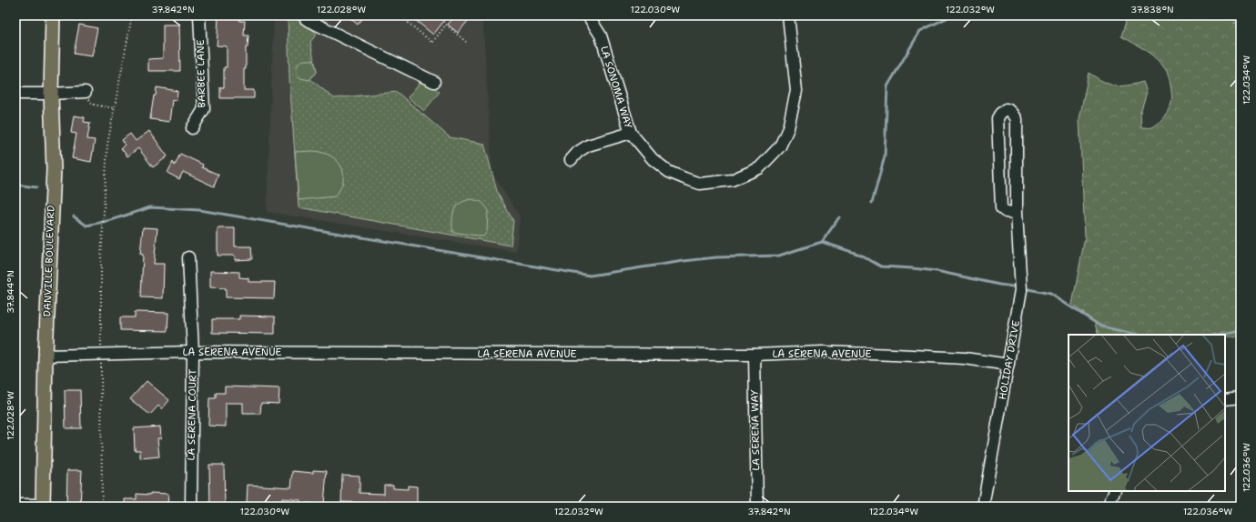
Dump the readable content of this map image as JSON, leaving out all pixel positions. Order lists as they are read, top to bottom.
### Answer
{
  "streets": {
    "main road": ["DANVILLE BOULEVARD"],
    "street": [
      "BARBEE LANE",
      "LA SONOMA WAY",
      "LA SERENA AVENUE",
      "HOLIDAY DRIVE",
      "LA SERENA COURT",
      "LA SERENA WAY"
    ]
  },
  "crossings": [
    ["DANVILLE BOULEVARD", "LA SERENA AVENUE"],
    ["LA SERENA AVENUE", "HOLIDAY DRIVE"],
    ["LA SERENA AVENUE", "LA SERENA COURT"],
    ["LA SERENA AVENUE", "LA SERENA WAY"]
  ],
  "coordinates": [
    "37.842°N",
    "122.028°W",
    "122.030°W",
    "122.032°W",
    "37.838°N",
    "122.034°W",
    "37.844°N",
    "122.036°W"
  ]
}
